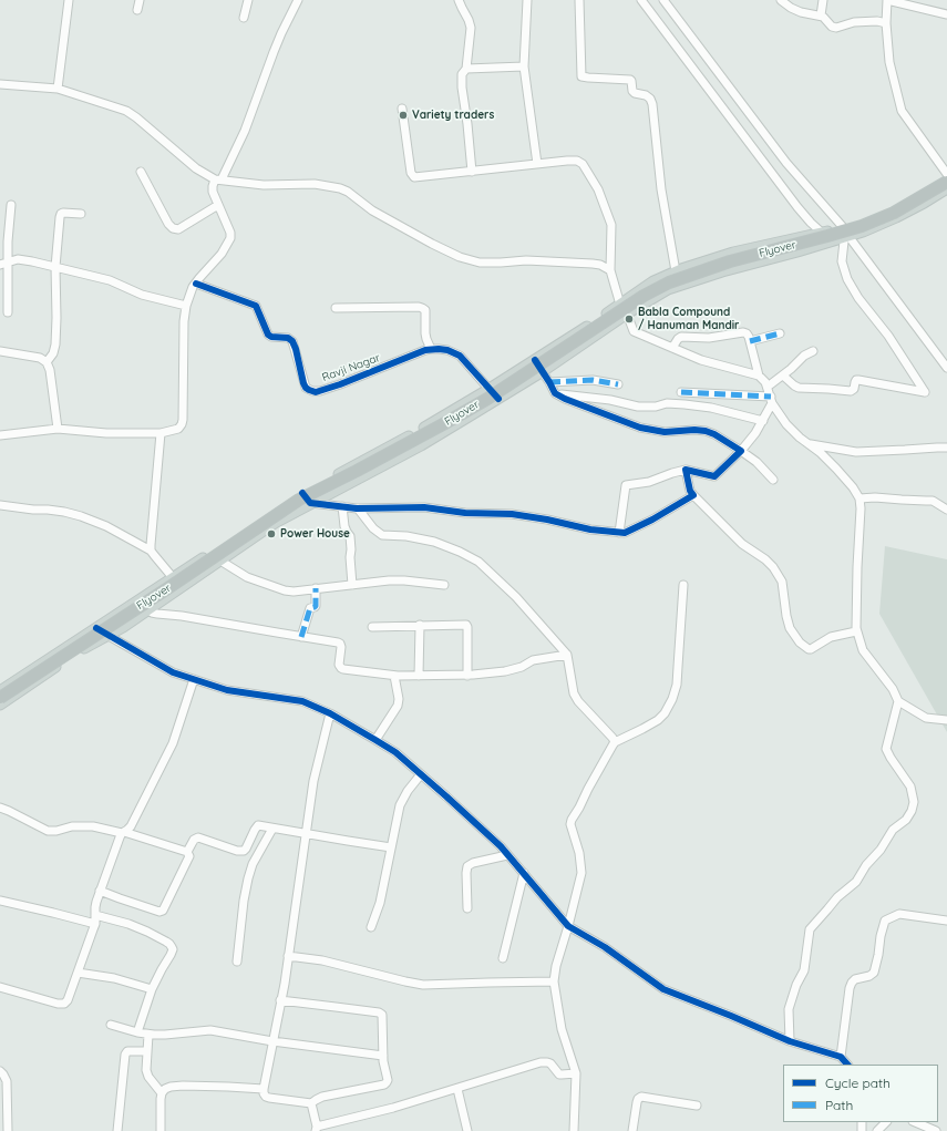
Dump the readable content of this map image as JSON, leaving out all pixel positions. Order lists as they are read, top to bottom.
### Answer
{
  "streets": {
    "highway": ["Flyover"],
    "street": ["Ravji Nagar"]
  },
  "places": ["Variety traders", "Babla Compound / Hanuman Mandir", "Power House"],
  "legend": ["Cycle path", "Path"]
}
